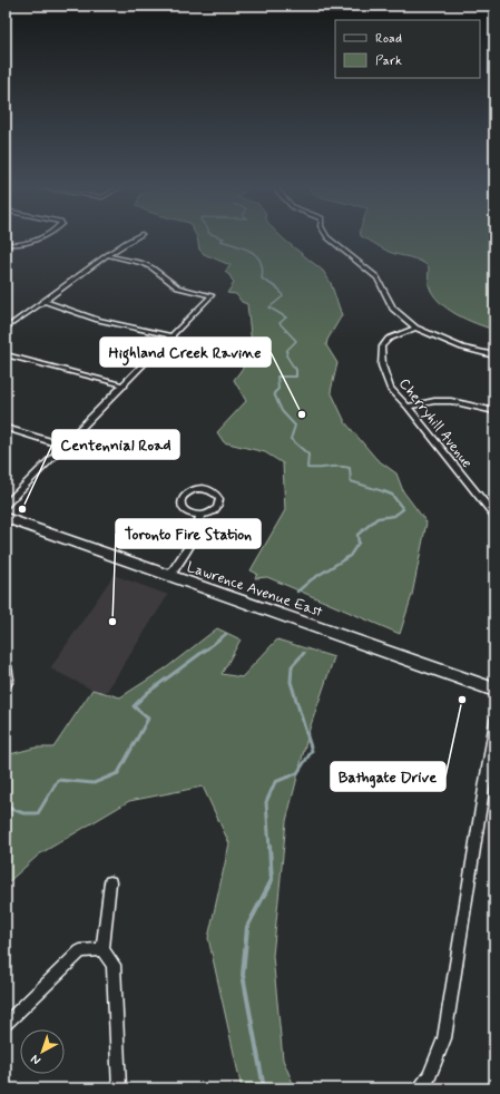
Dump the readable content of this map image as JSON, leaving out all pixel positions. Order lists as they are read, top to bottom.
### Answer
{
  "streets": {
    "main road": ["Lawrence Avenue East"],
    "street": ["Cherryhill Avenue"]
  },
  "places": [
    "Highland Creek Ravine",
    "Centennial Road",
    "Toronto Fire Station",
    "Bathgate Drive"
  ],
  "legend": ["Road", "Park"],
  "north": "bottom left"
}
